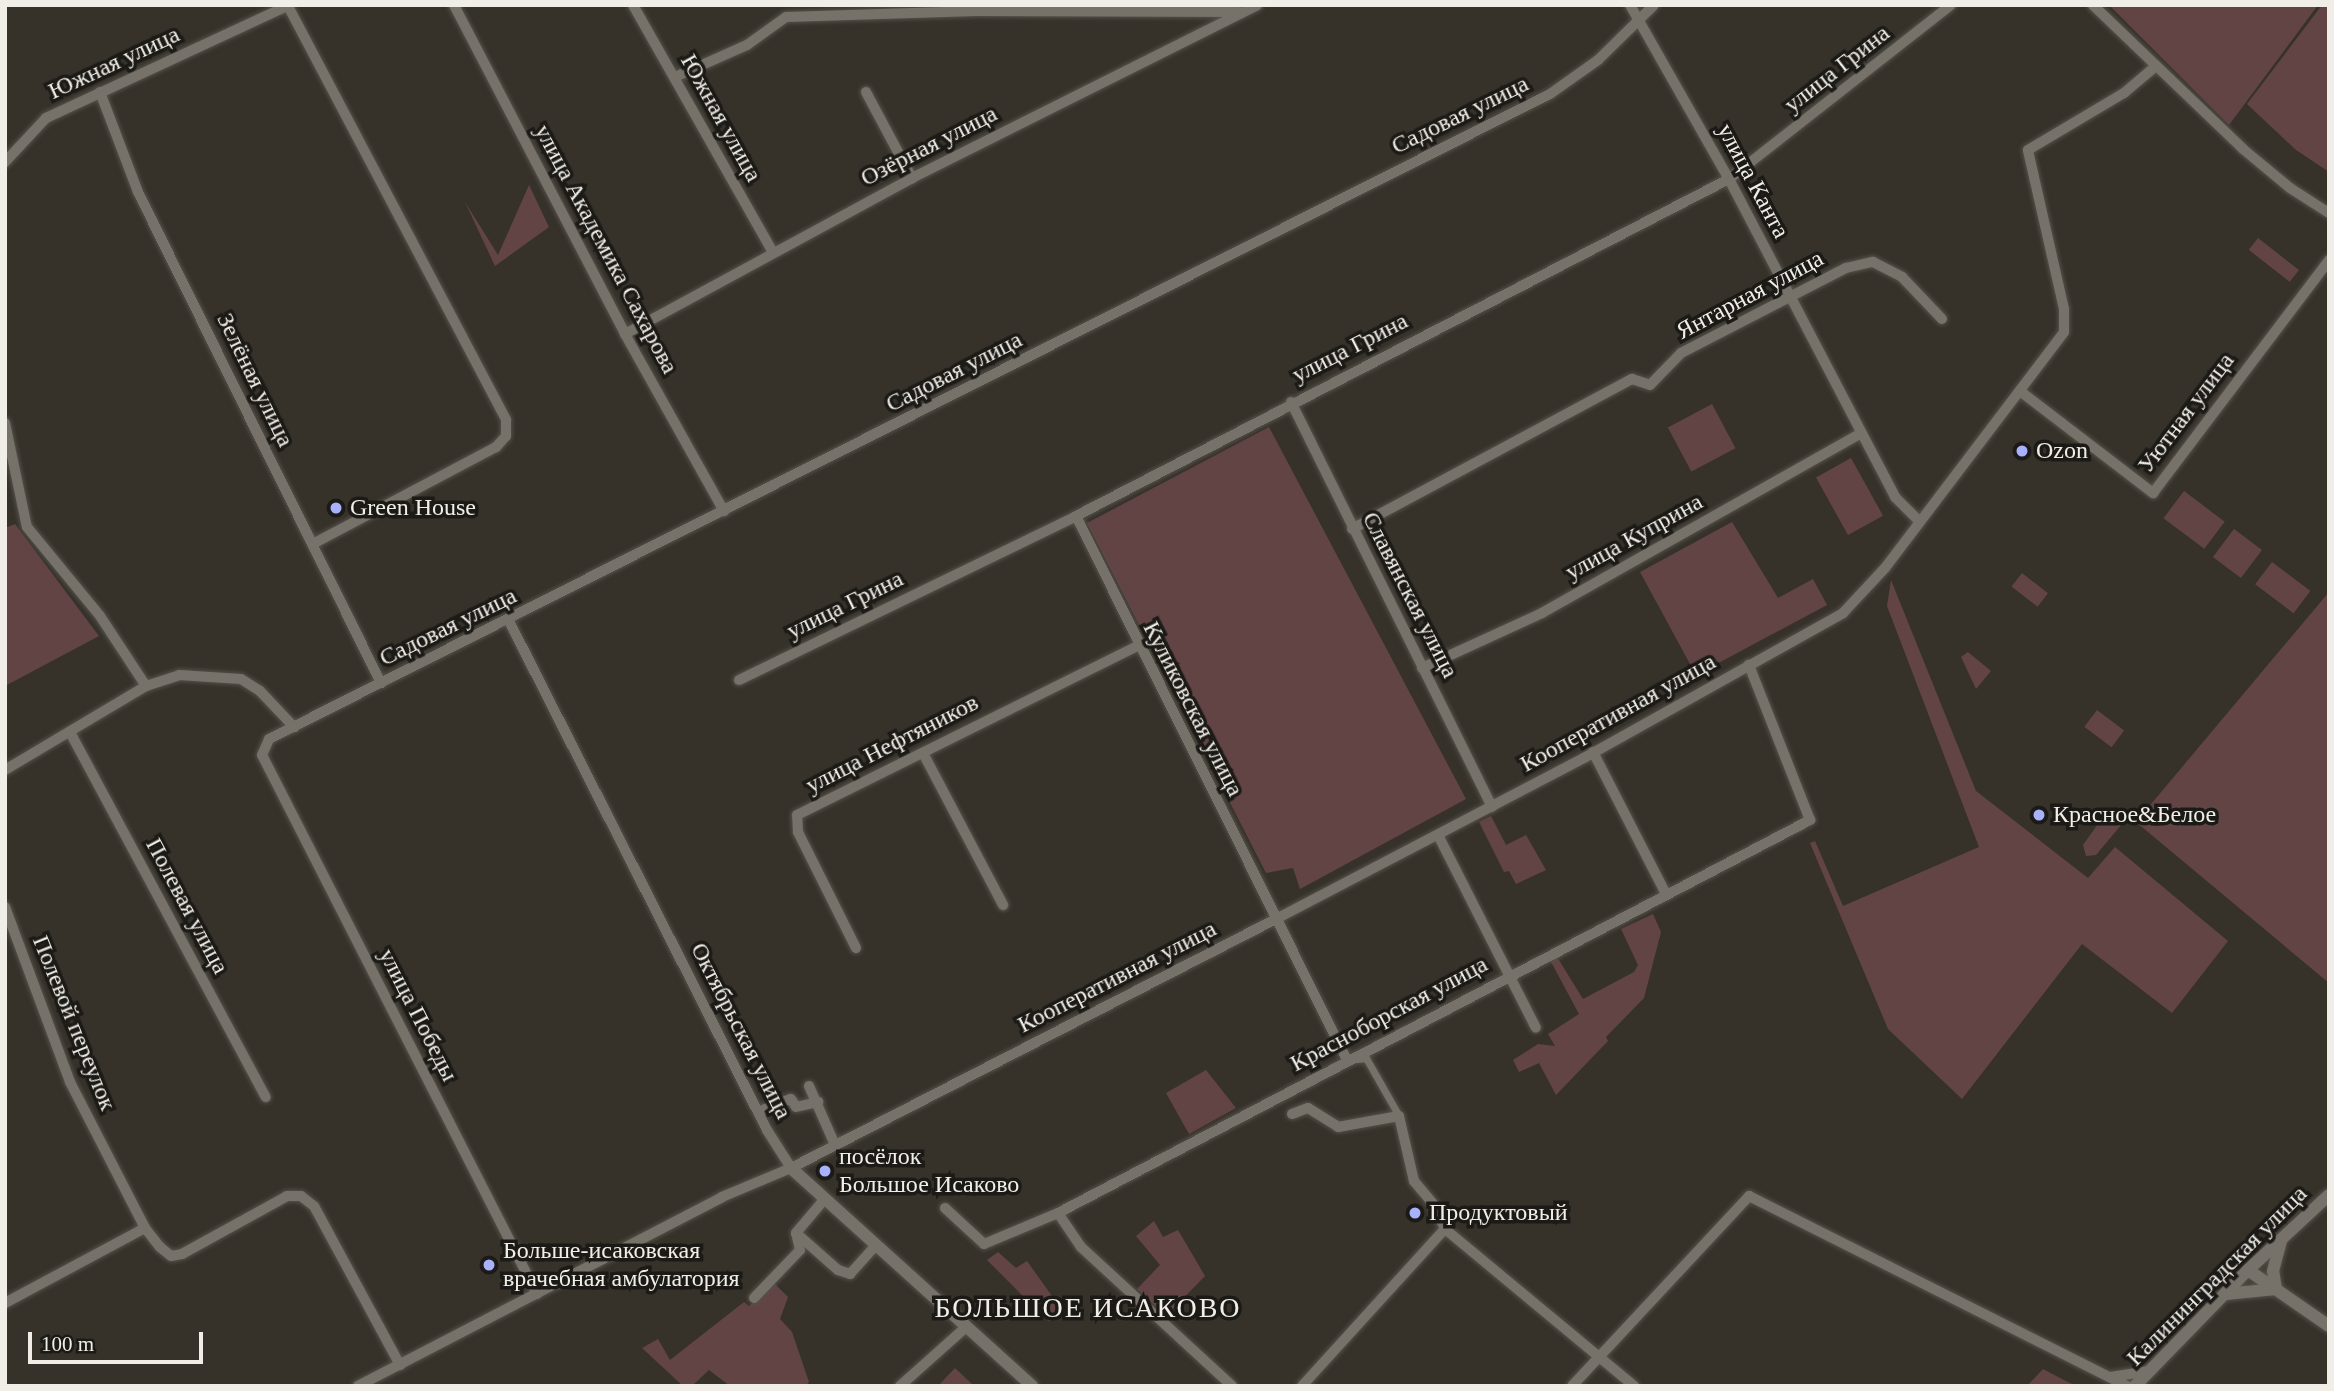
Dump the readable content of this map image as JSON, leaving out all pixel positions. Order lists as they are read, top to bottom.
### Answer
{
  "streets": {
    "street": [
      "Южная улица",
      "улица Грина",
      "Садовая улица",
      "Озёрная улица",
      "улица Канта",
      "улица Академика Сахарова",
      "Янтарная улица",
      "Зелёная улица",
      "Уютная улица",
      "улица Куприна",
      "Славянская улица",
      "Куликовская улица",
      "Кооперативная улица",
      "улица Нефтяников",
      "Полевая улица",
      "Красноборская улица",
      "улица Победы",
      "Полевой переулок",
      "Октябрьская улица",
      "Калининградская улица"
    ]
  },
  "crossings": [
    ["Южная улица", "Озёрная улица"],
    ["Южная улица", "Зелёная улица"],
    ["улица Грина", "улица Канта"],
    ["улица Грина", "Славянская улица"],
    ["улица Грина", "Куликовская улица"],
    ["Садовая улица", "улица Канта"],
    ["Садовая улица", "улица Академика Сахарова"],
    ["Садовая улица", "Зелёная улица"],
    ["Садовая улица", "улица Победы"],
    ["Садовая улица", "Октябрьская улица"],
    ["Озёрная улица", "улица Академика Сахарова"],
    ["улица Канта", "Янтарная улица"],
    ["улица Канта", "улица Куприна"],
    ["улица Канта", "Кооперативная улица"],
    ["Янтарная улица", "Славянская улица"],
    ["Уютная улица", "Кооперативная улица"],
    ["улица Куприна", "Славянская улица"],
    ["Славянская улица", "Кооперативная улица"],
    ["Куликовская улица", "Кооперативная улица"],
    ["Куликовская улица", "улица Нефтяников"],
    ["Куликовская улица", "Красноборская улица"],
    ["Кооперативная улица", "Красноборская улица"],
    ["Кооперативная улица", "улица Победы"],
    ["Кооперативная улица", "Октябрьская улица"]
  ],
  "districts": ["БОЛЬШОЕ ИСАКОВО"],
  "places": [
    "Ozon",
    "Green House",
    "Красное&Белое",
    "посёлок Большое Исаково",
    "Продуктовый",
    "Больше-исаковская врачебная амбулатория"
  ],
  "scale_bar": "100 m"
}
